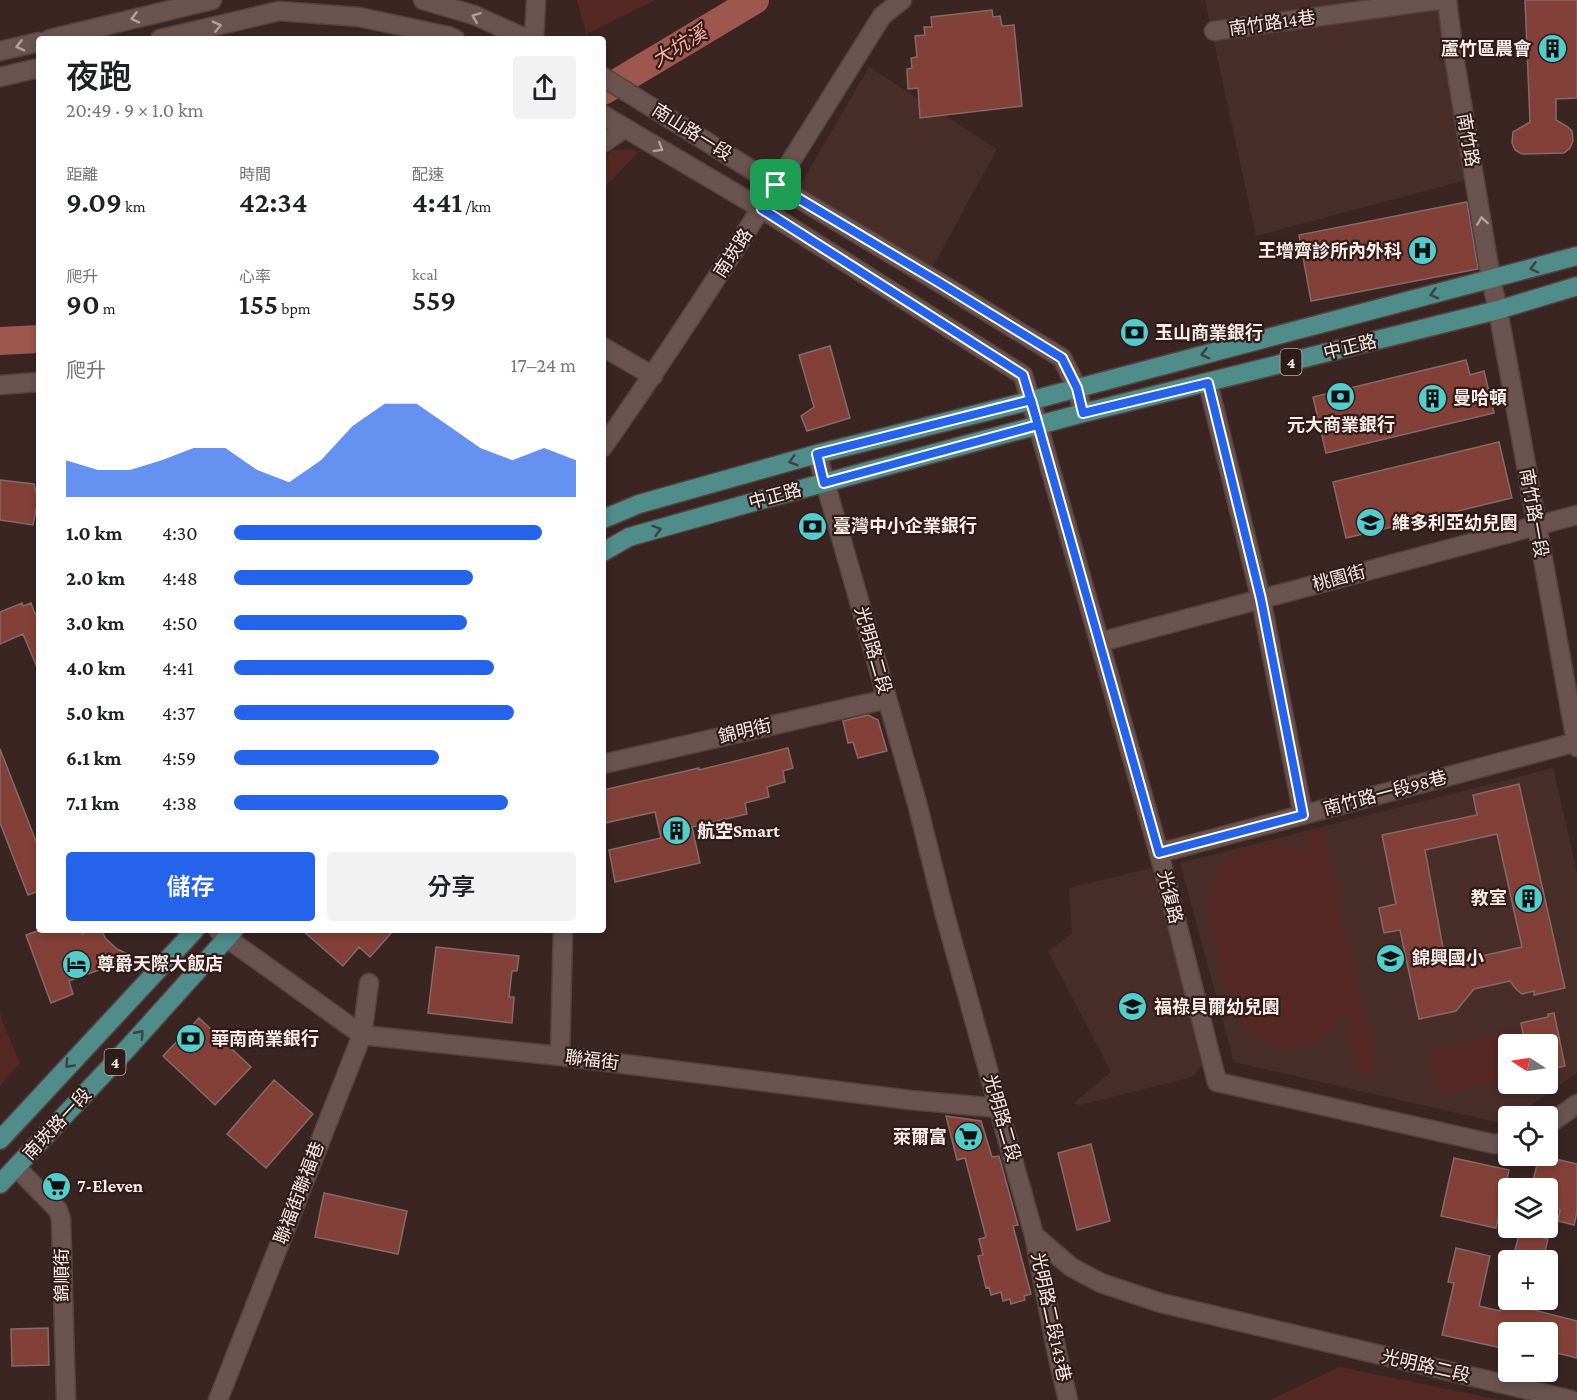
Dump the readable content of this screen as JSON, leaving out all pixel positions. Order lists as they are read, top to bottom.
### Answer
{
  "streets": {
    "main road": ["中正路", "4", "南崁路一段"],
    "street": [
      "南竹路14巷",
      "南山路一段",
      "南竹路",
      "南崁路",
      "南竹路一段",
      "桃園街",
      "光明路二段",
      "錦明街",
      "南竹路一段98巷",
      "光復路",
      "聯福街",
      "聯福街聯福巷",
      "錦順街",
      "光明路二段143巷"
    ]
  },
  "crossings": [
    ["南山路一段", "南崁路"],
    ["南山路一段", "中正路"],
    ["南山路一段", "光復路"],
    ["南竹路", "中正路"],
    ["南竹路", "南竹路一段"],
    ["中正路", "南竹路一段"],
    ["中正路", "光明路二段"],
    ["中正路", "光復路"],
    ["南竹路一段", "桃園街"],
    ["南竹路一段", "南竹路一段98巷"],
    ["桃園街", "光復路"],
    ["光明路二段", "錦明街"],
    ["光明路二段", "聯福街"],
    ["光明路二段", "光明路二段143巷"],
    ["南竹路一段98巷", "光復路"],
    ["聯福街", "南崁路一段"],
    ["聯福街", "聯福街聯福巷"],
    ["南崁路一段", "錦順街"]
  ],
  "one_way": ["南竹路"],
  "water": ["大坑溪"],
  "places": {
    "building": [
      "蘆竹區農會",
      "曼哈頓",
      "航空Smart",
      "教室"
    ],
    "hospital": ["王增齊診所內外科"],
    "bank": [
      "玉山商業銀行",
      "元大商業銀行",
      "臺灣中小企業銀行",
      "華南商業銀行"
    ],
    "school or university": ["維多利亞幼兒園", "錦興國小", "福祿貝爾幼兒園"],
    "hotel": ["尊爵天際大飯店"],
    "supermarket": ["萊爾富", "7-Eleven"]
  },
  "north": "left",
  "page": {
    "heading": ["夜跑", "20:49 · 9 × 1.0 km"],
    "stats": [
      ["距離", "9.09 km"],
      ["時間", "42:34"],
      ["配速", "4:41 /km"],
      ["爬升", "90 m"],
      ["心率", "155 bpm"],
      ["kcal", "559"]
    ],
    "chart": ["爬升", "17–24 m"],
    "list": [
      {
        "name": "1.0 km",
        "note": "4:30"
      },
      {
        "name": "2.0 km",
        "note": "4:48"
      },
      {
        "name": "3.0 km",
        "note": "4:50"
      },
      {
        "name": "4.0 km",
        "note": "4:41"
      },
      {
        "name": "5.0 km",
        "note": "4:37"
      },
      {
        "name": "6.1 km",
        "note": "4:59"
      },
      {
        "name": "7.1 km",
        "note": "4:38"
      }
    ],
    "buttons": ["儲存", "分享"],
    "map_buttons": ["+", "−"]
  }
}
